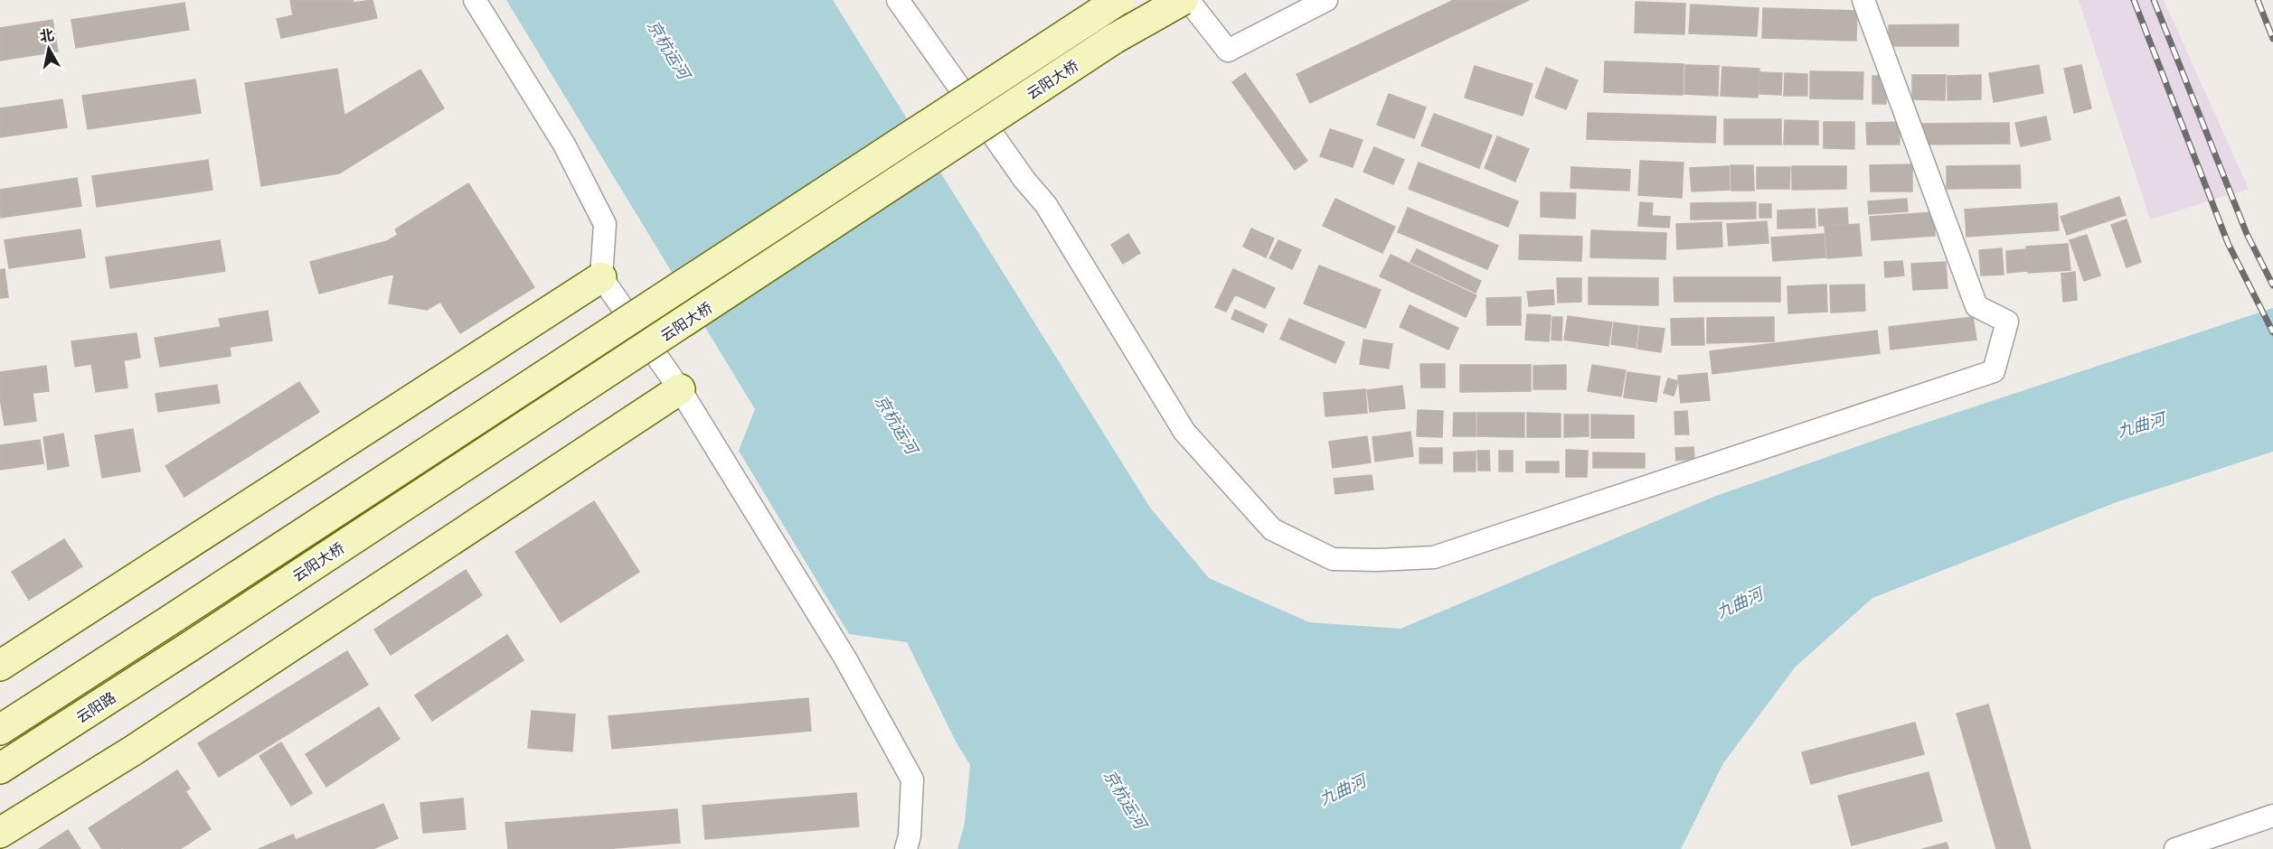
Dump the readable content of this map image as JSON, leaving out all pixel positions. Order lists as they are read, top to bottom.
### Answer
{
  "streets": {
    "street": ["云阳大桥", "云阳路"]
  },
  "crossings": [
    ["云阳大桥", "云阳路"]
  ],
  "water": ["京杭运河", "九曲河"],
  "north": "top"
}
